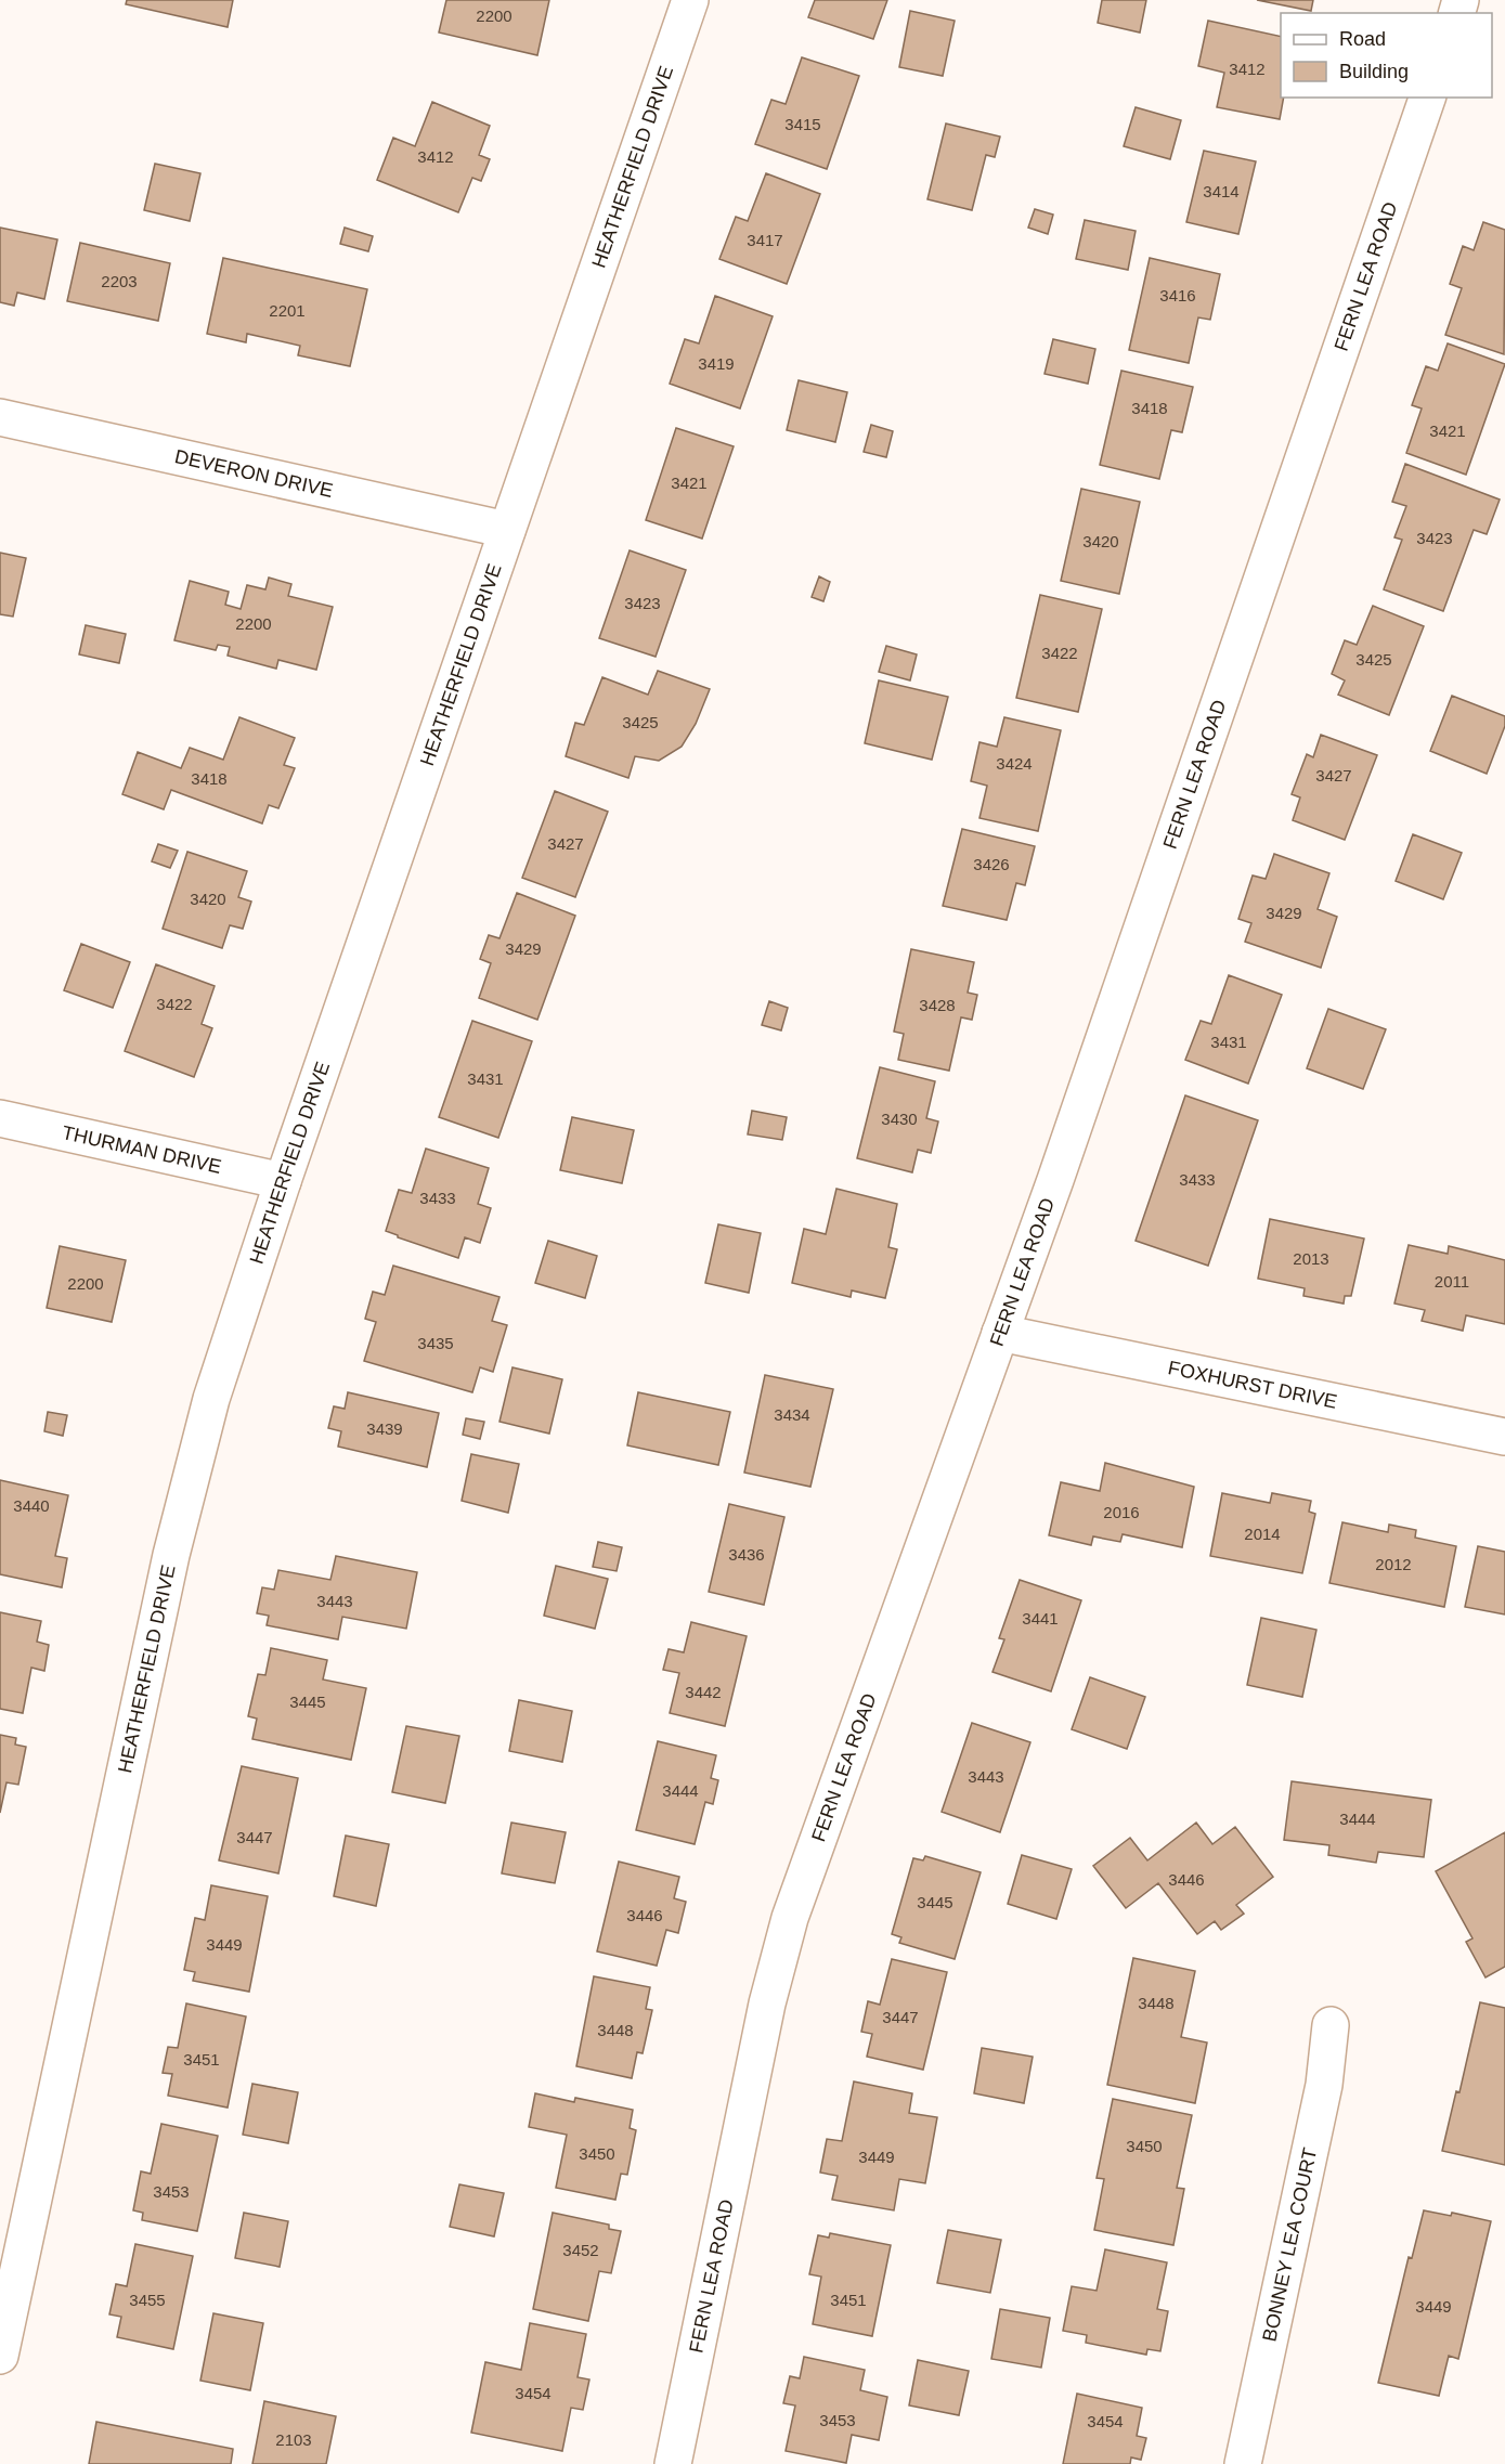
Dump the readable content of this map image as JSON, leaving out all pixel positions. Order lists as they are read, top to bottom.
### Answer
{
  "streets": {
    "street": [
      "HEATHERFIELD DRIVE",
      "FERN LEA ROAD",
      "DEVERON DRIVE",
      "THURMAN DRIVE",
      "FOXHURST DRIVE",
      "BONNEY LEA COURT"
    ]
  },
  "crossings": [
    ["HEATHERFIELD DRIVE", "DEVERON DRIVE"],
    ["HEATHERFIELD DRIVE", "THURMAN DRIVE"],
    ["FERN LEA ROAD", "FOXHURST DRIVE"]
  ],
  "house_numbers": [
    "2200",
    "3412",
    "3415",
    "3412",
    "3414",
    "3417",
    "2203",
    "3416",
    "2201",
    "3419",
    "3418",
    "3421",
    "3421",
    "3423",
    "3420",
    "3423",
    "2200",
    "3422",
    "3425",
    "3425",
    "3424",
    "3427",
    "3418",
    "3427",
    "3426",
    "3420",
    "3429",
    "3429",
    "3422",
    "3428",
    "3431",
    "3431",
    "3430",
    "3433",
    "3433",
    "2013",
    "2011",
    "2200",
    "3435",
    "3434",
    "3439",
    "3440",
    "2016",
    "2014",
    "3436",
    "2012",
    "3443",
    "3441",
    "3442",
    "3445",
    "3443",
    "3444",
    "3444",
    "3447",
    "3446",
    "3445",
    "3446",
    "3449",
    "3448",
    "3447",
    "3448",
    "3451",
    "3450",
    "3450",
    "3449",
    "3453",
    "3452",
    "3455",
    "3451",
    "3449",
    "3454",
    "3453",
    "3454",
    "2103"
  ],
  "legend": ["Road", "Building"]
}
